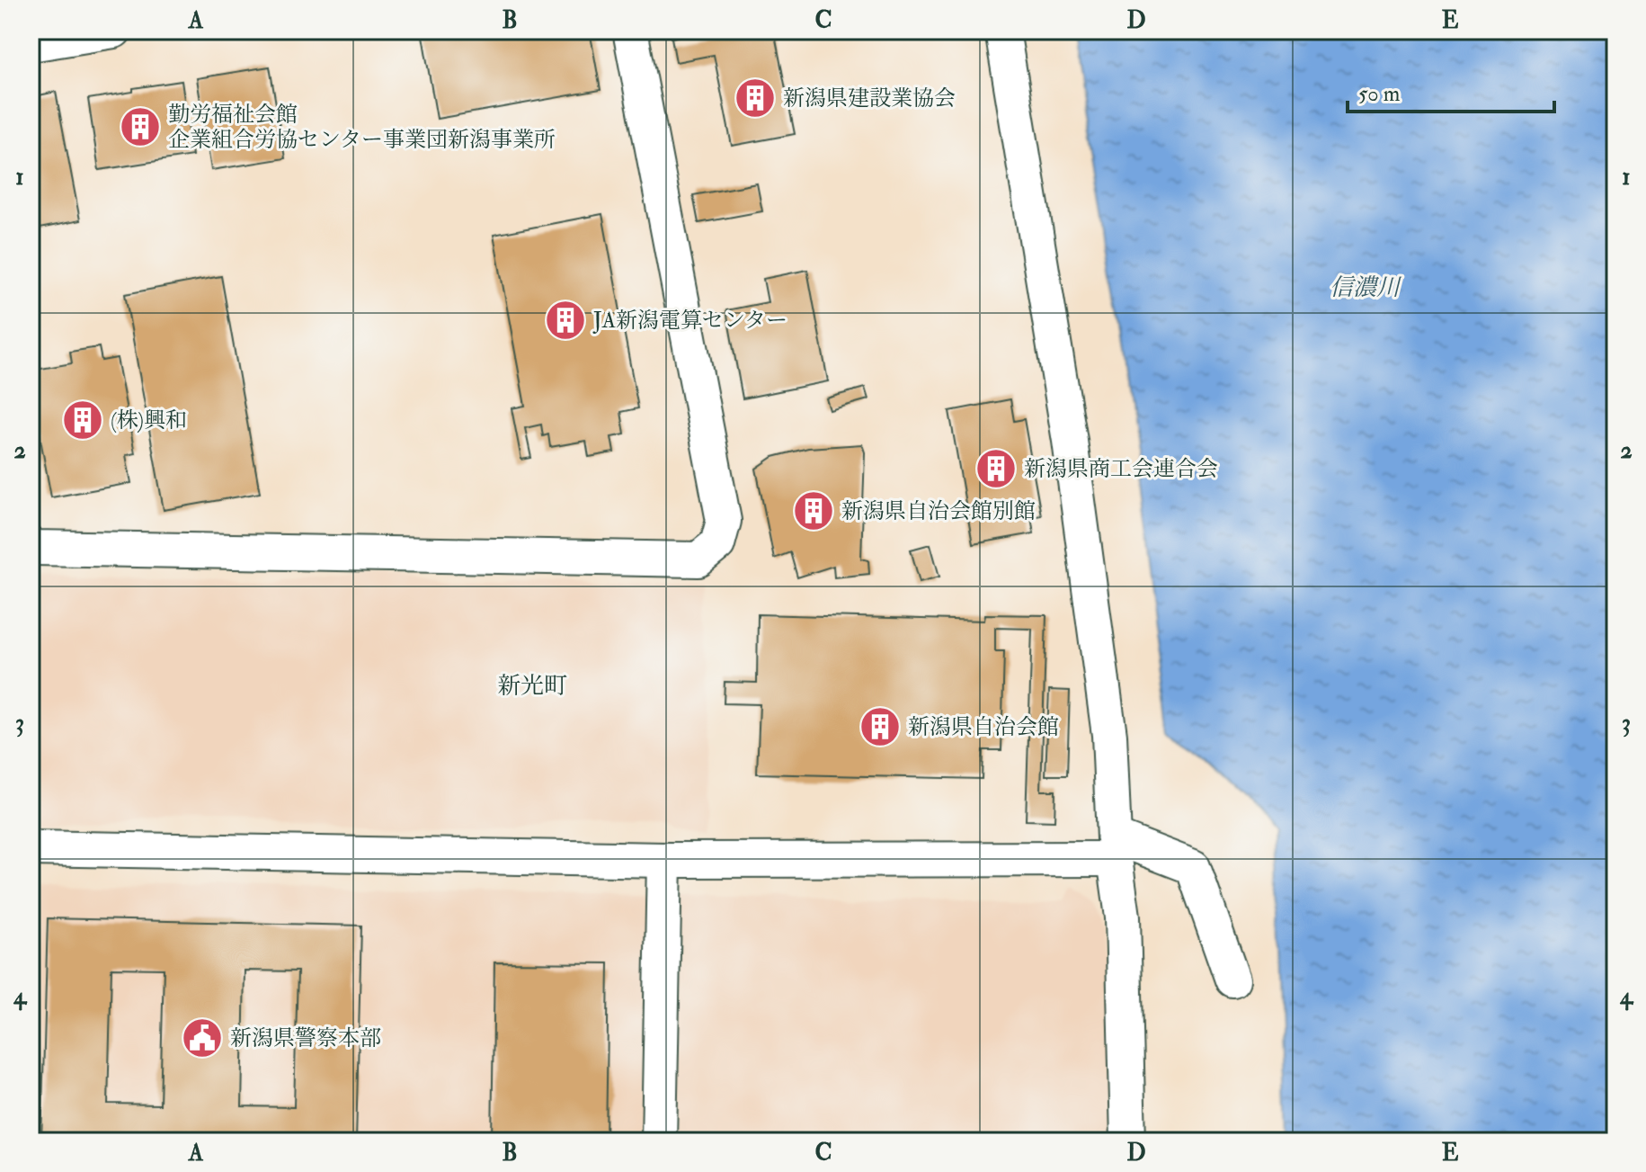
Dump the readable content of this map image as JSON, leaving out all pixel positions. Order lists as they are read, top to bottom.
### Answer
{
  "districts": ["新光町"],
  "water": ["信濃川"],
  "places": {
    "building": [
      "新潟県建設業協会",
      "勤労福祉会館 企業組合労協センター事業団新潟事業所",
      "JA新潟電算センター",
      "(株)興和",
      "新潟県商工会連合会",
      "新潟県自治会館別館",
      "新潟県自治会館"
    ],
    "public building": ["新潟県警察本部"]
  },
  "scale_bar": "50 m",
  "grid": {
    "columns": [
      "A",
      "B",
      "C",
      "D",
      "E"
    ],
    "rows": [
      "1",
      "2",
      "3",
      "4"
    ]
  }
}
